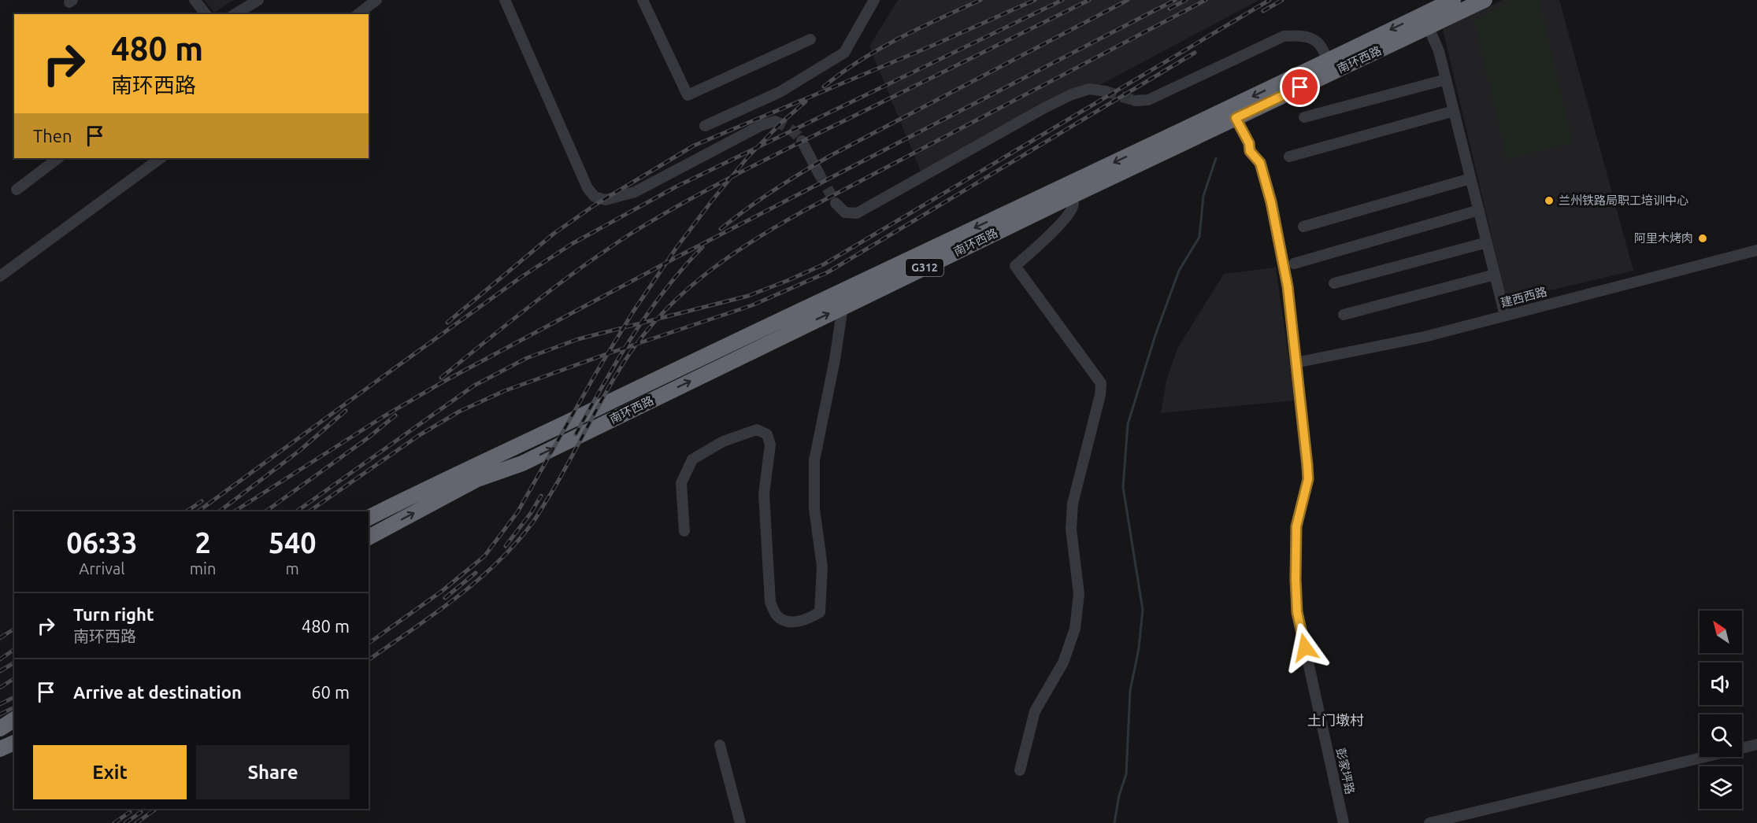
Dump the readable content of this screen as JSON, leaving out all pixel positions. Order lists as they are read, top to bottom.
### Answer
{
  "streets": {
    "highway": ["南环西路", "G312"],
    "street": ["建西西路", "彭家坪路"]
  },
  "crossings": [
    ["南环西路", "彭家坪路"],
    ["建西西路", "彭家坪路"]
  ],
  "districts": ["土门墩村"],
  "places": ["兰州铁路局职工培训中心", "阿里木烤肉"],
  "north": "top left",
  "page": {
    "turn": ["480 m", "南环西路"],
    "then": "Then",
    "eta": [
      "06:33",
      "Arrival",
      "2",
      "min",
      "540",
      "m"
    ],
    "list": [
      {
        "name": "Turn right",
        "note": "南环西路",
        "value": "480 m"
      },
      {
        "name": "Arrive at destination",
        "value": "60 m"
      }
    ],
    "buttons": ["Exit", "Share"]
  }
}
